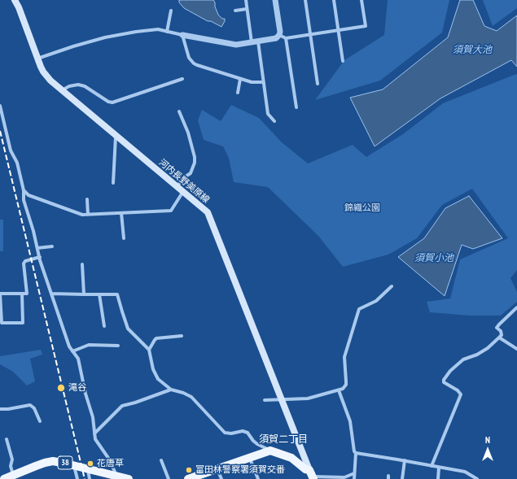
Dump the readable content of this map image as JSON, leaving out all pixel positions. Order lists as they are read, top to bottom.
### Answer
{
  "streets": {
    "main road": ["河内長野美原線", "38"]
  },
  "districts": ["須賀二丁目"],
  "water": ["須賀大池", "須賀小池"],
  "parks": ["錦織公園"],
  "places": ["滝谷", "花唐草", "富田林警察署須賀交番"],
  "north": "top"
}
